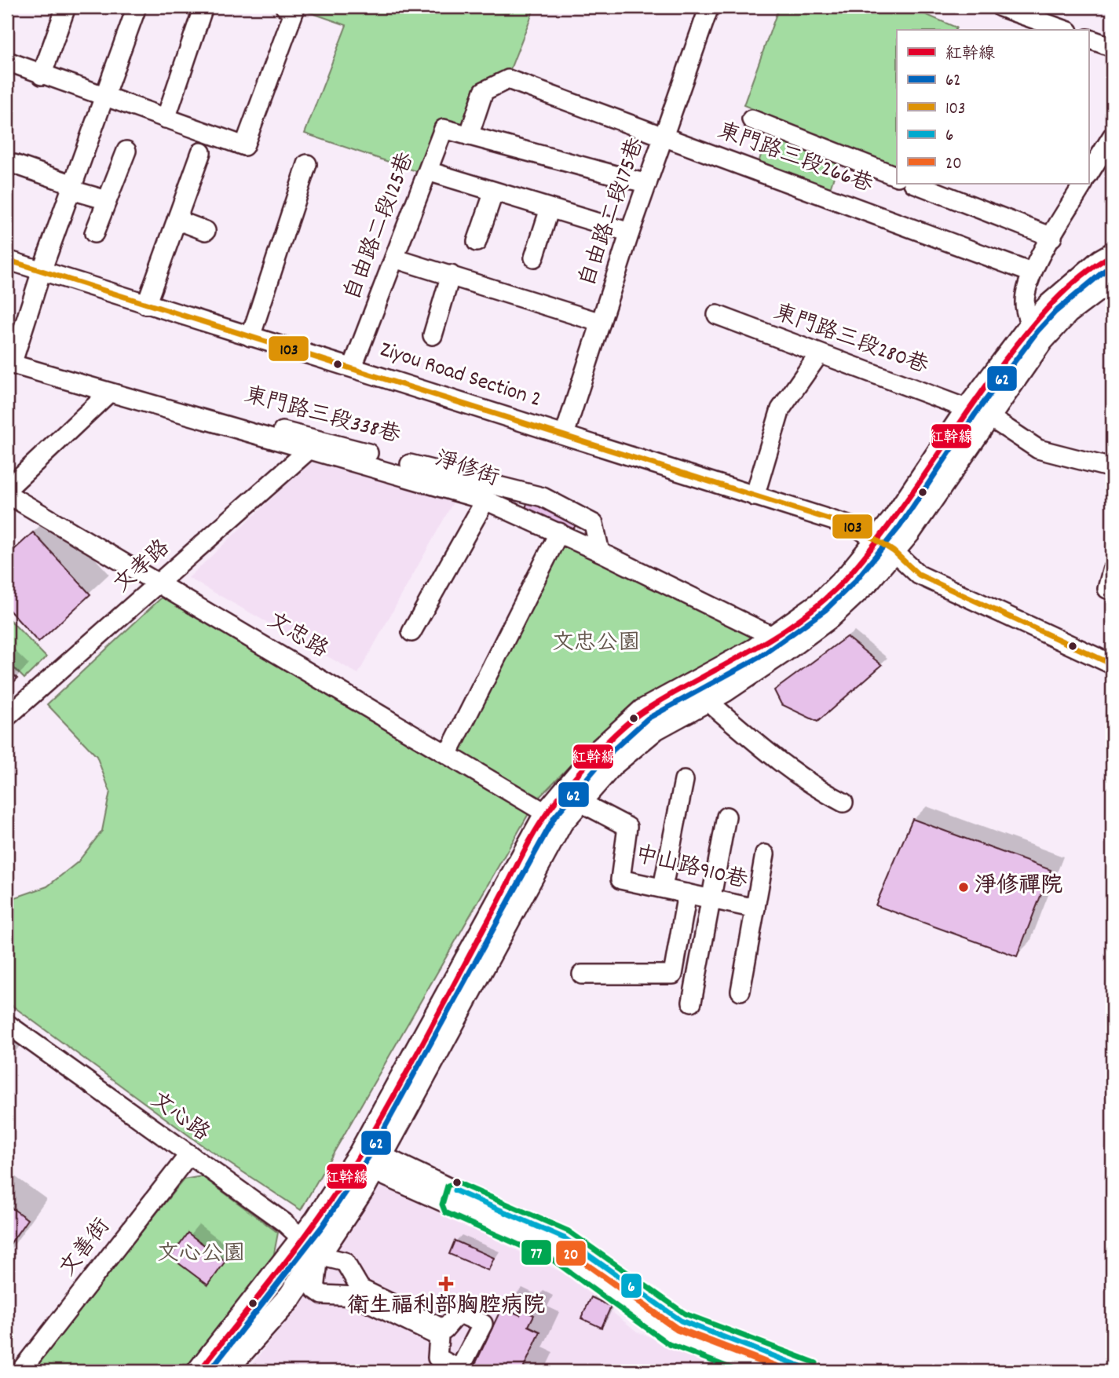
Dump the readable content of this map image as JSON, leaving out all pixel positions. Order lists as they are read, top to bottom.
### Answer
{
  "streets": {
    "street": [
      "東門路三段266巷",
      "自由路二段175巷",
      "自由路二段125巷",
      "東門路三段280巷",
      "Ziyou Road Section 2",
      "東門路三段338巷",
      "淨修街",
      "文孝路",
      "文忠路",
      "中山路910巷",
      "文心路",
      "文善街"
    ]
  },
  "crossings": [
    ["東門路三段266巷", "自由路二段175巷"],
    ["東門路三段266巷", "自由路二段125巷"],
    ["自由路二段175巷", "Ziyou Road Section 2"],
    ["自由路二段125巷", "Ziyou Road Section 2"],
    ["東門路三段338巷", "淨修街"],
    ["淨修街", "文孝路"],
    ["文孝路", "文忠路"],
    ["文心路", "文善街"]
  ],
  "parks": ["文忠公園", "文心公園"],
  "places": {
    "other": ["淨修禪院"],
    "health": ["衛生福利部胸腔病院"]
  },
  "lines": [
    "transit line 紅幹線",
    "transit line 103",
    "transit line 62",
    "transit line 77",
    "transit line 6",
    "transit line 20"
  ],
  "legend": [
    "紅幹線",
    "62",
    "103",
    "6",
    "20"
  ]
}
